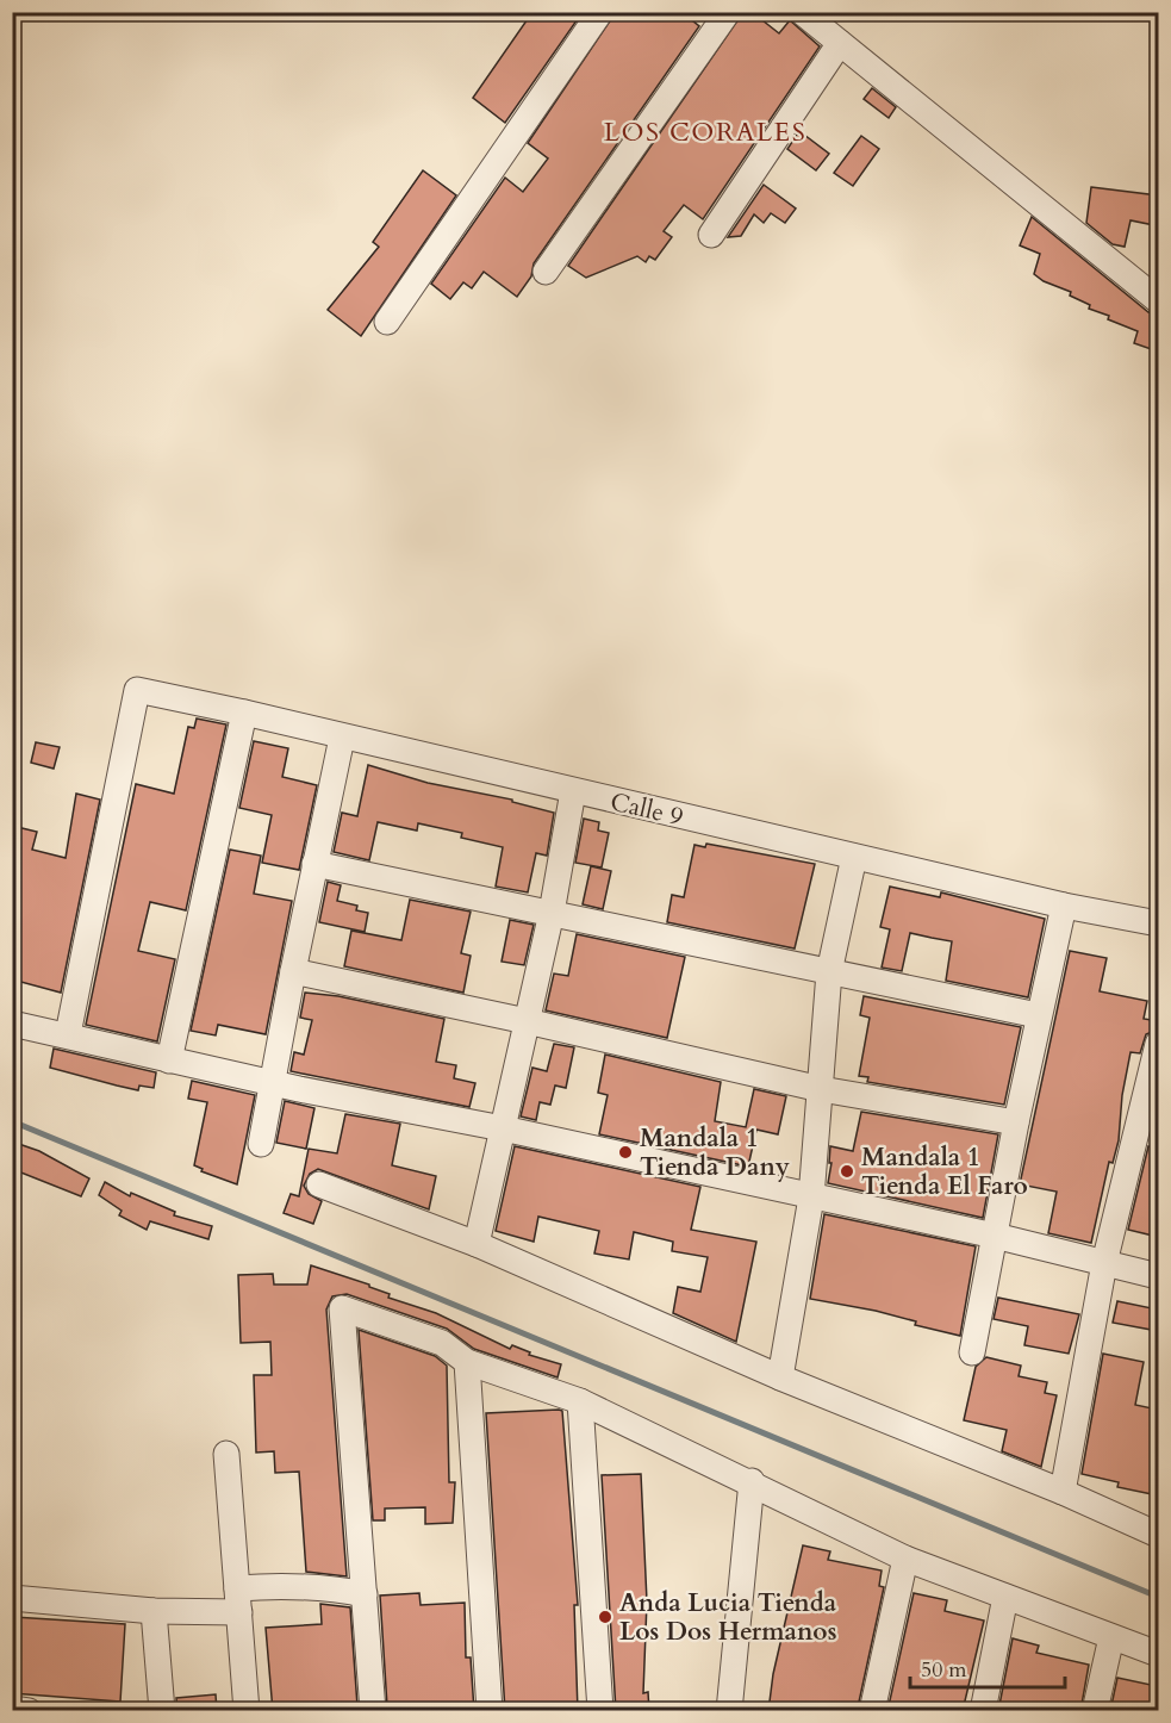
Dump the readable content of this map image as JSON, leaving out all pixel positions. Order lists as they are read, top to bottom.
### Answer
{
  "streets": {
    "street": ["Calle 9"]
  },
  "districts": ["LOS CORALES"],
  "places": ["Mandala 1 Tienda Dany", "Mandala 1 Tienda El Faro", "Anda Lucia Tienda Los Dos Hermanos"],
  "scale_bar": "50 m"
}
